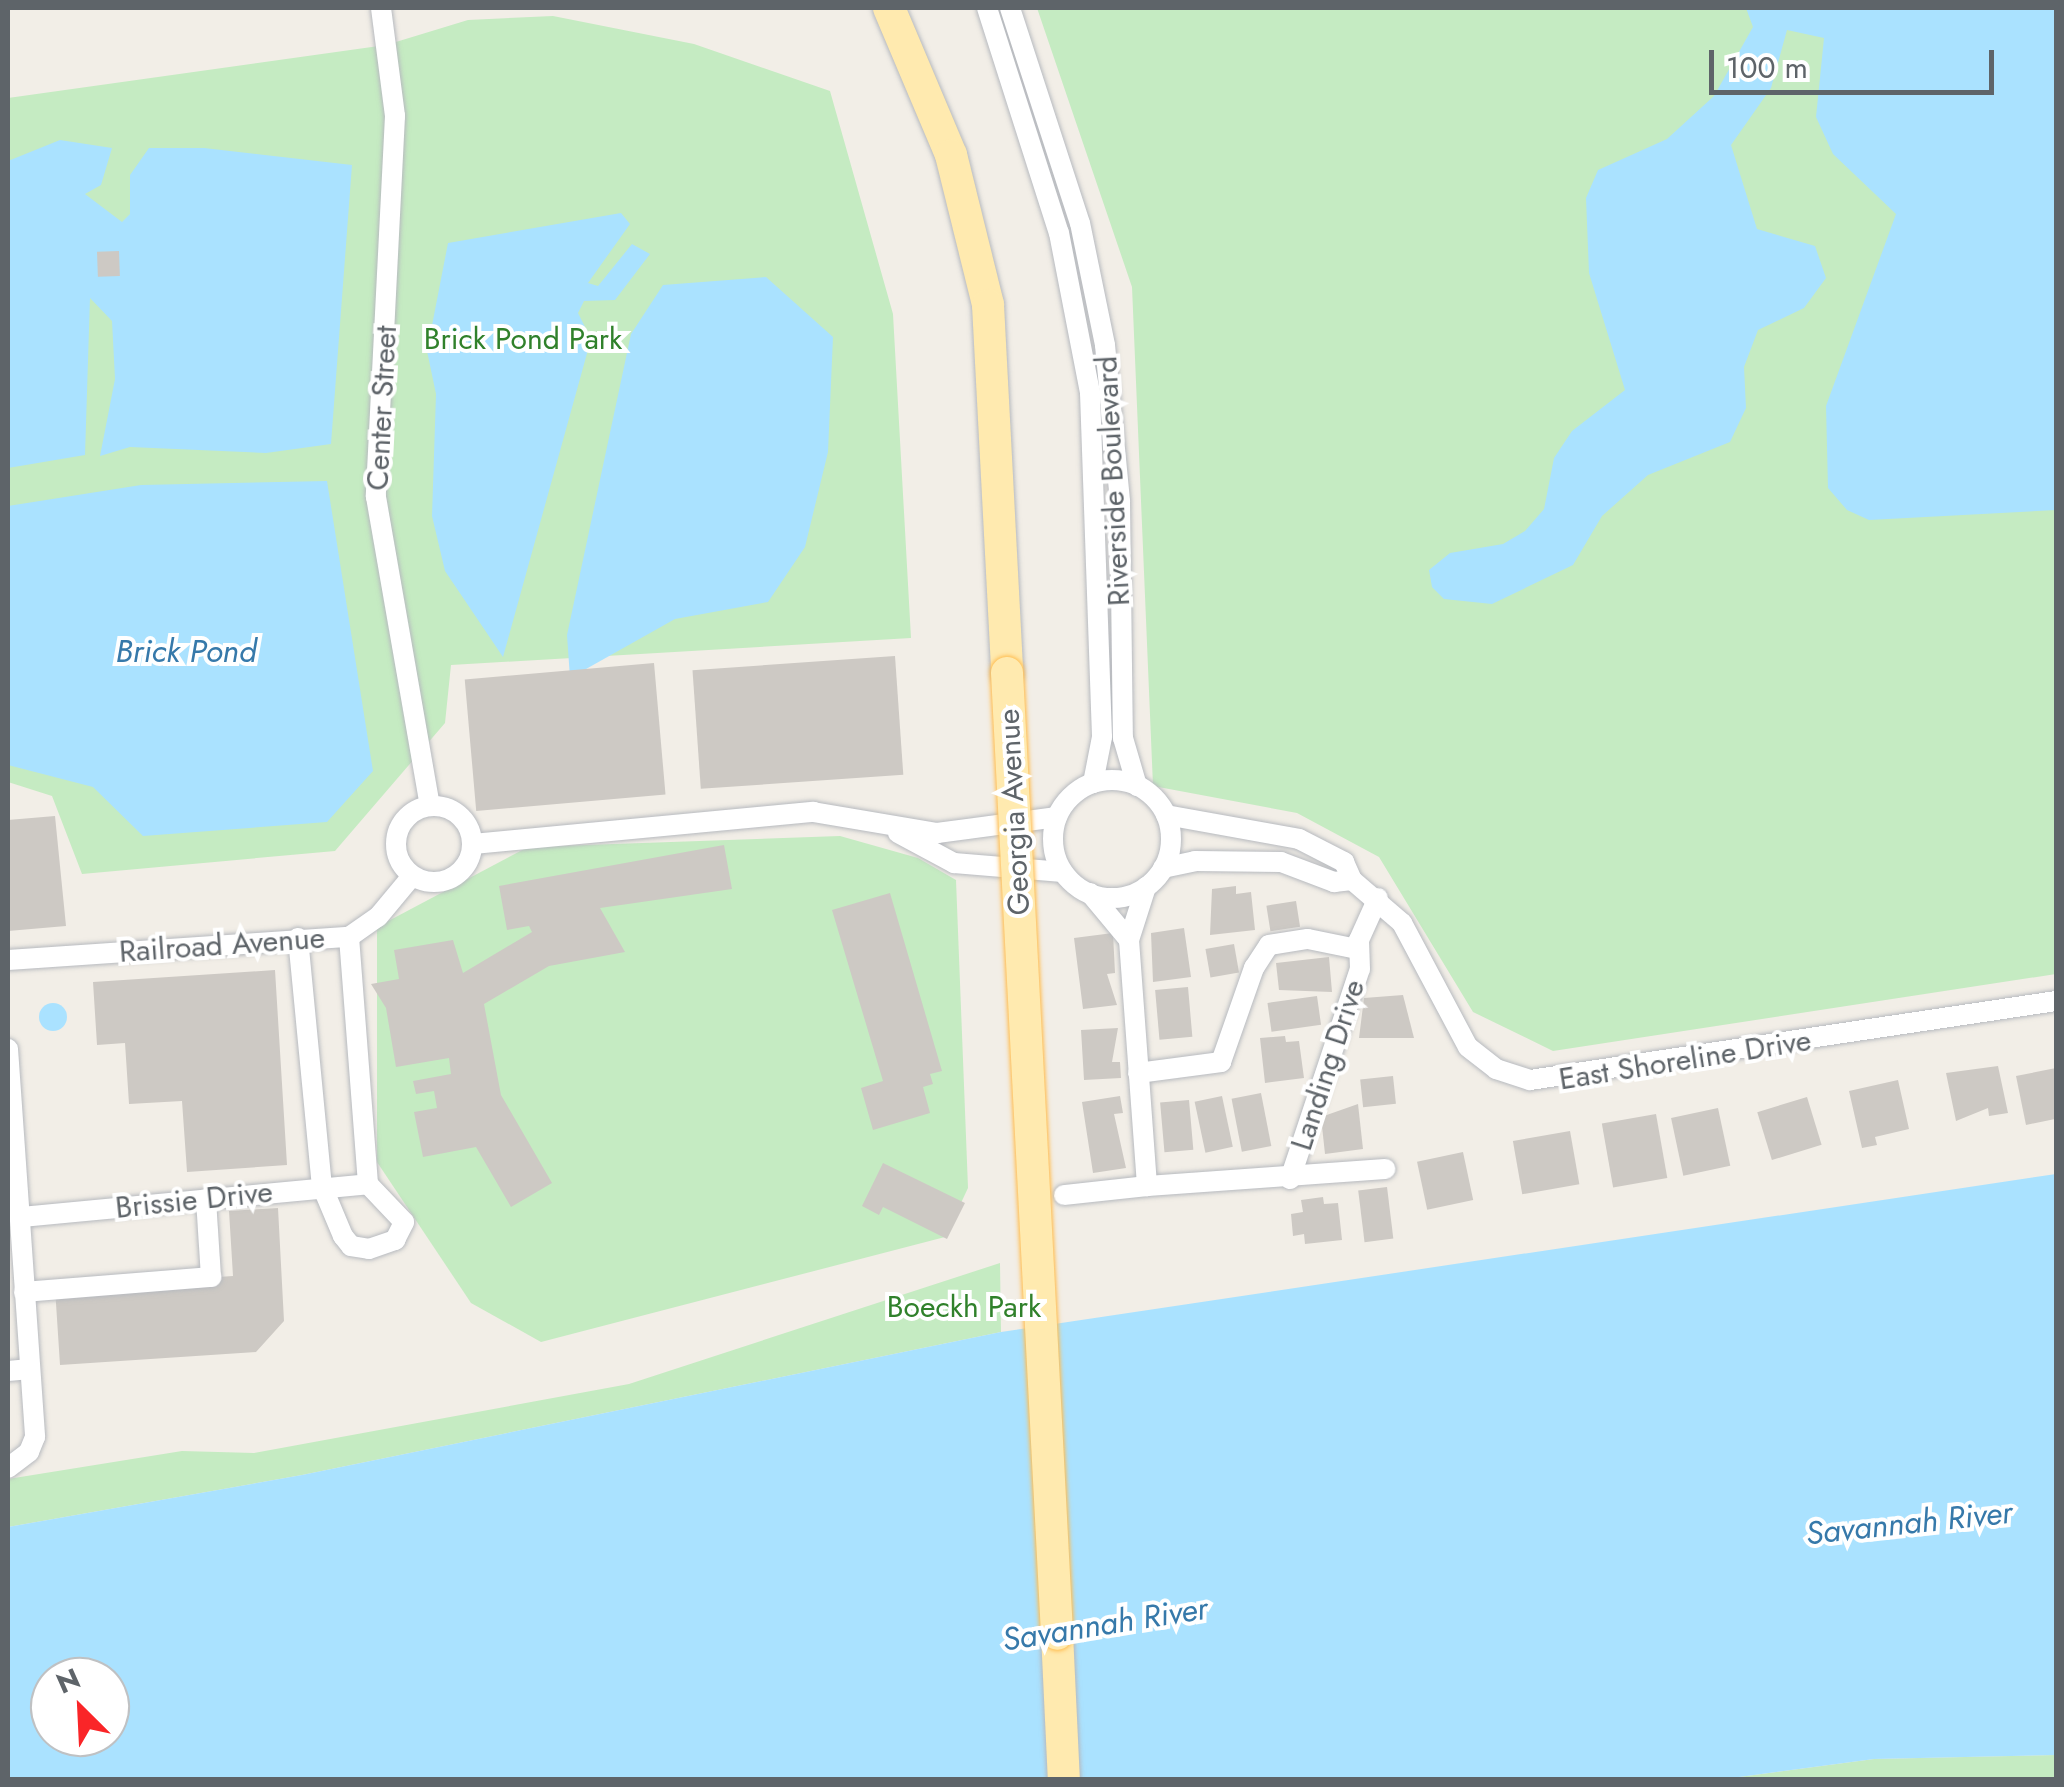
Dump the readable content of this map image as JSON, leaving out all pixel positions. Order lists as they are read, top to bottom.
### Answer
{
  "streets": {
    "main road": ["Georgia Avenue"],
    "street": [
      "Center Street",
      "Riverside Boulevard",
      "Railroad Avenue",
      "East Shoreline Drive",
      "Landing Drive",
      "Brissie Drive"
    ]
  },
  "crossings": [
    ["Center Street", "Railroad Avenue"],
    ["East Shoreline Drive", "Landing Drive"]
  ],
  "water": ["Brick Pond", "Savannah River"],
  "parks": ["Brick Pond Park", "Boeckh Park"],
  "scale_bar": "100 m",
  "north": "top left"
}
